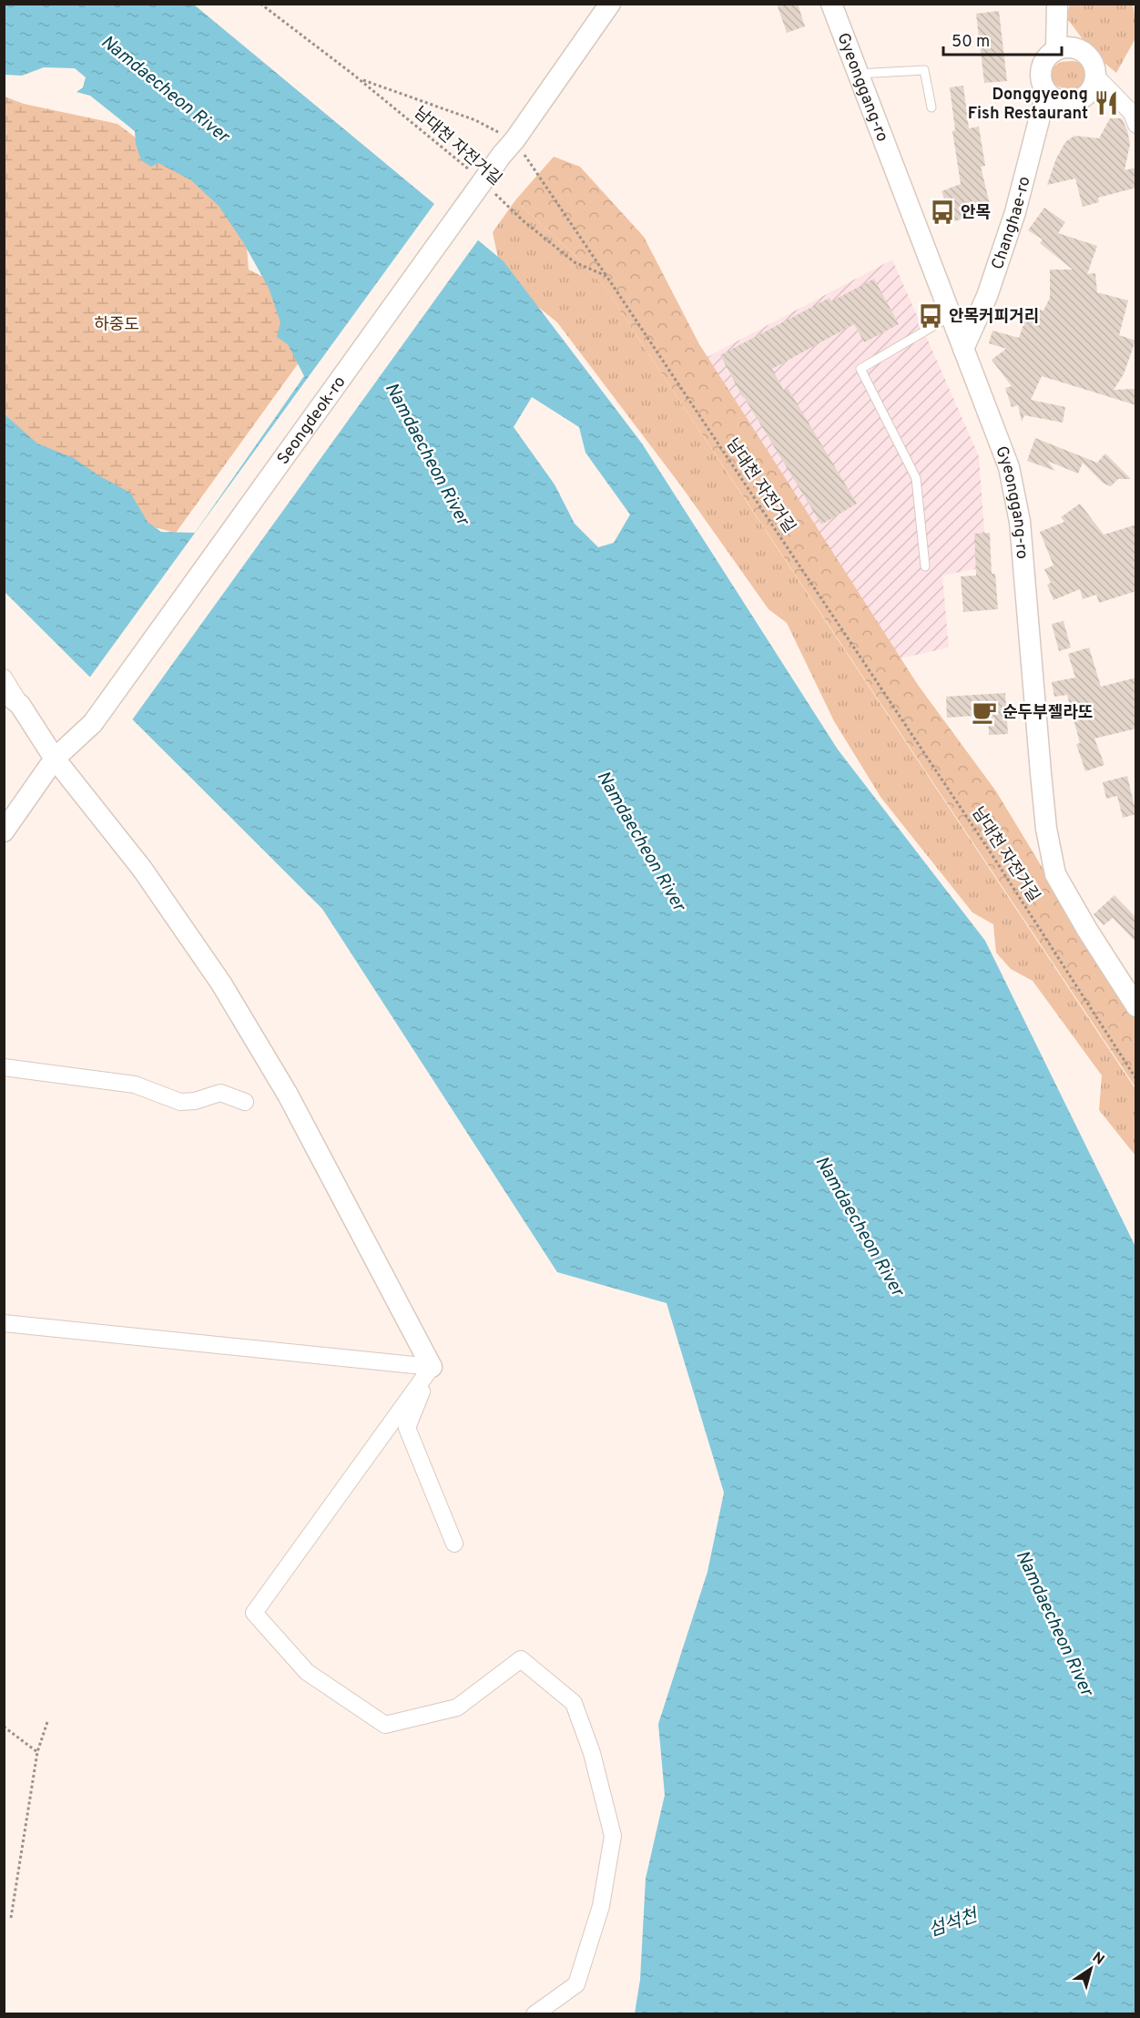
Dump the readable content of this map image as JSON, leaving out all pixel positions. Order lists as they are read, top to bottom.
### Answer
{
  "streets": {
    "street": ["Gyeonggang-ro", "Changhae-ro", "Seongdeok-ro"],
    "path": ["남대천 자전거길"]
  },
  "crossings": [
    ["Gyeonggang-ro", "Changhae-ro"]
  ],
  "water": ["Namdaecheon River", "섬석천"],
  "parks": ["하중도"],
  "places": {
    "restaurant": ["Donggyeong Fish Restaurant"],
    "bus stop": ["안목", "안목커피거리"],
    "cafe": ["순두부젤라또"]
  },
  "scale_bar": "50 m",
  "north": "top right"
}
